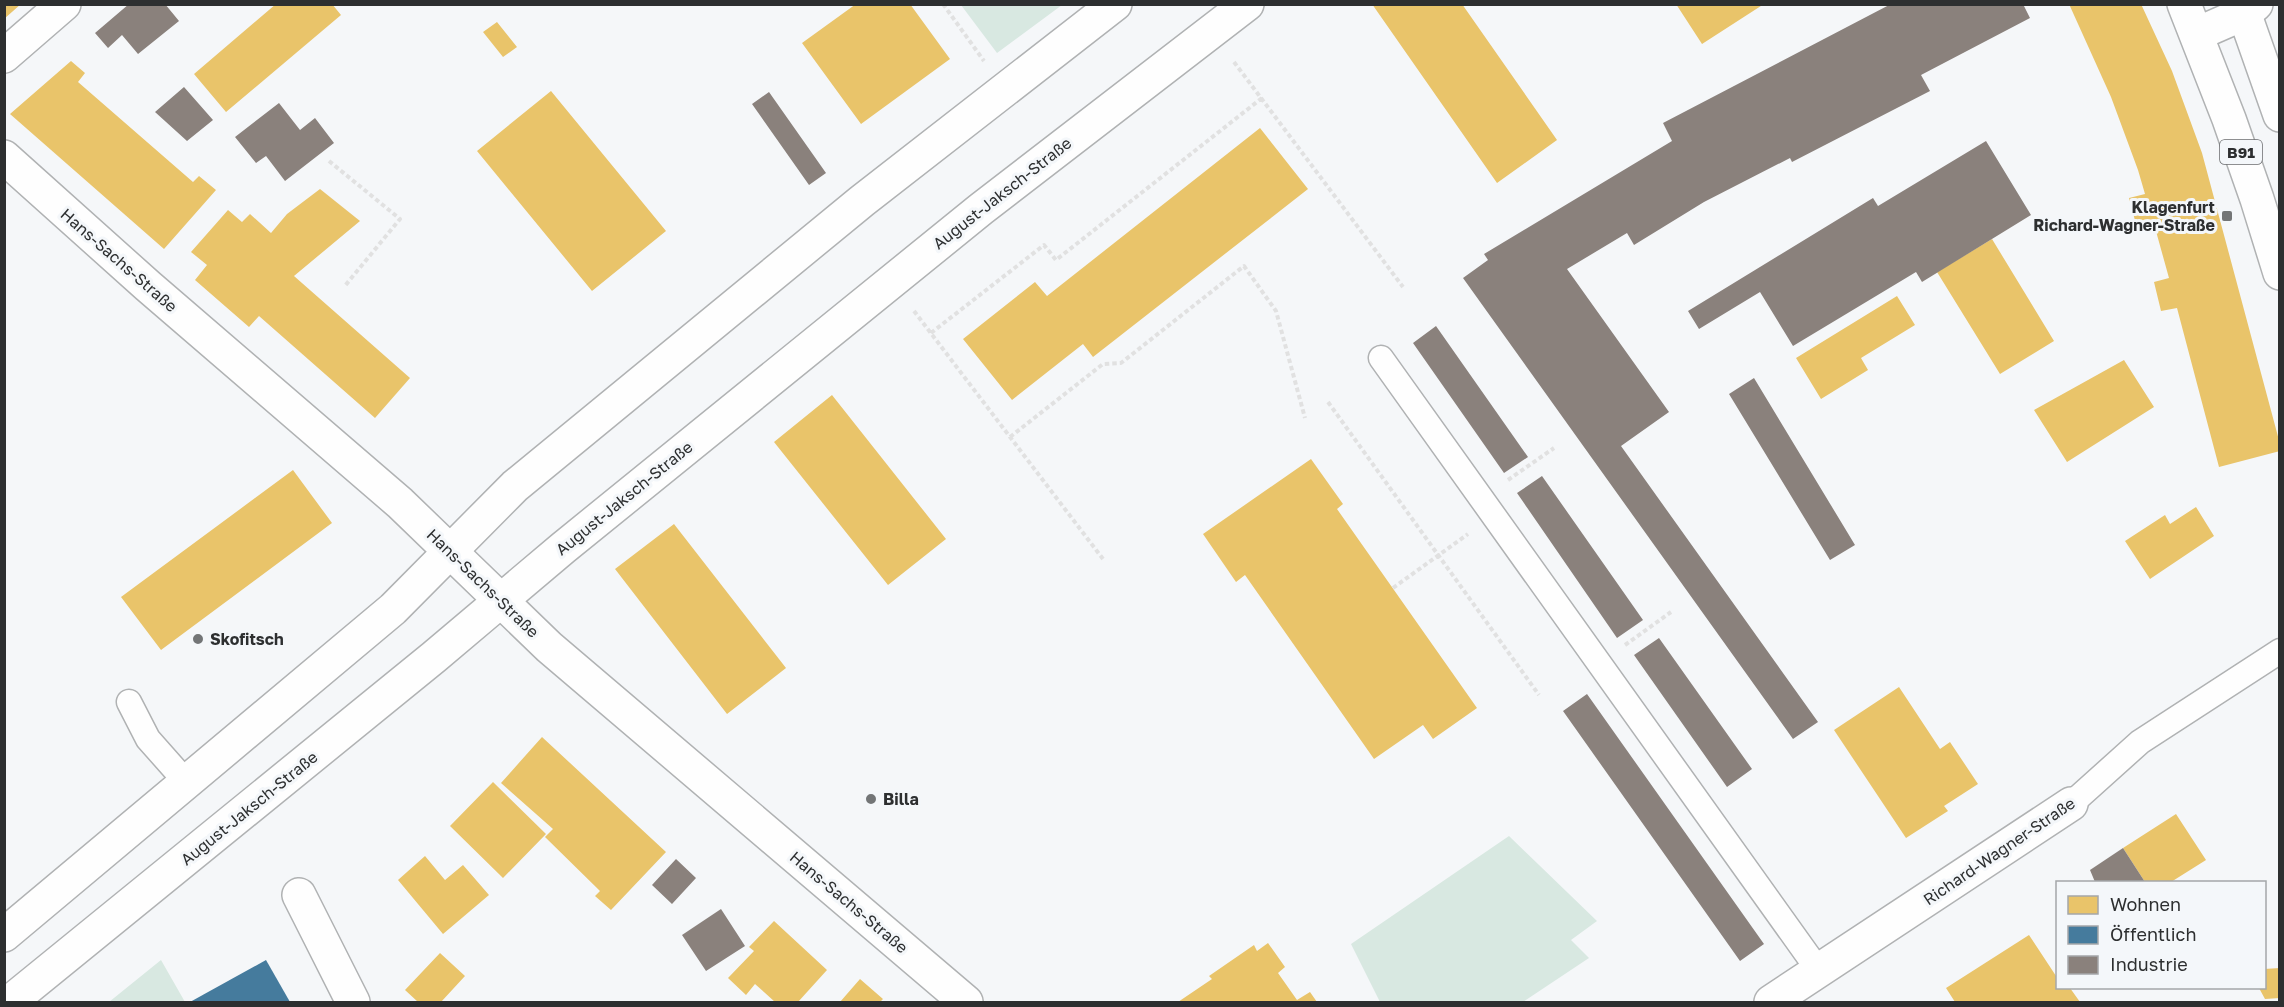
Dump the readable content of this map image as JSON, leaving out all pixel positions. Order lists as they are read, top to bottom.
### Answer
{
  "streets": {
    "main road": [
      "B91",
      "August-Jaksch-Straße",
      "Hans-Sachs-Straße",
      "Richard-Wagner-Straße"
    ]
  },
  "crossings": [
    ["August-Jaksch-Straße", "Hans-Sachs-Straße"]
  ],
  "places": {
    "transit": ["Klagenfurt Richard-Wagner-Straße"],
    "other": ["Skofitsch", "Billa"]
  },
  "legend": ["Wohnen", "Öffentlich", "Industrie"]
}
